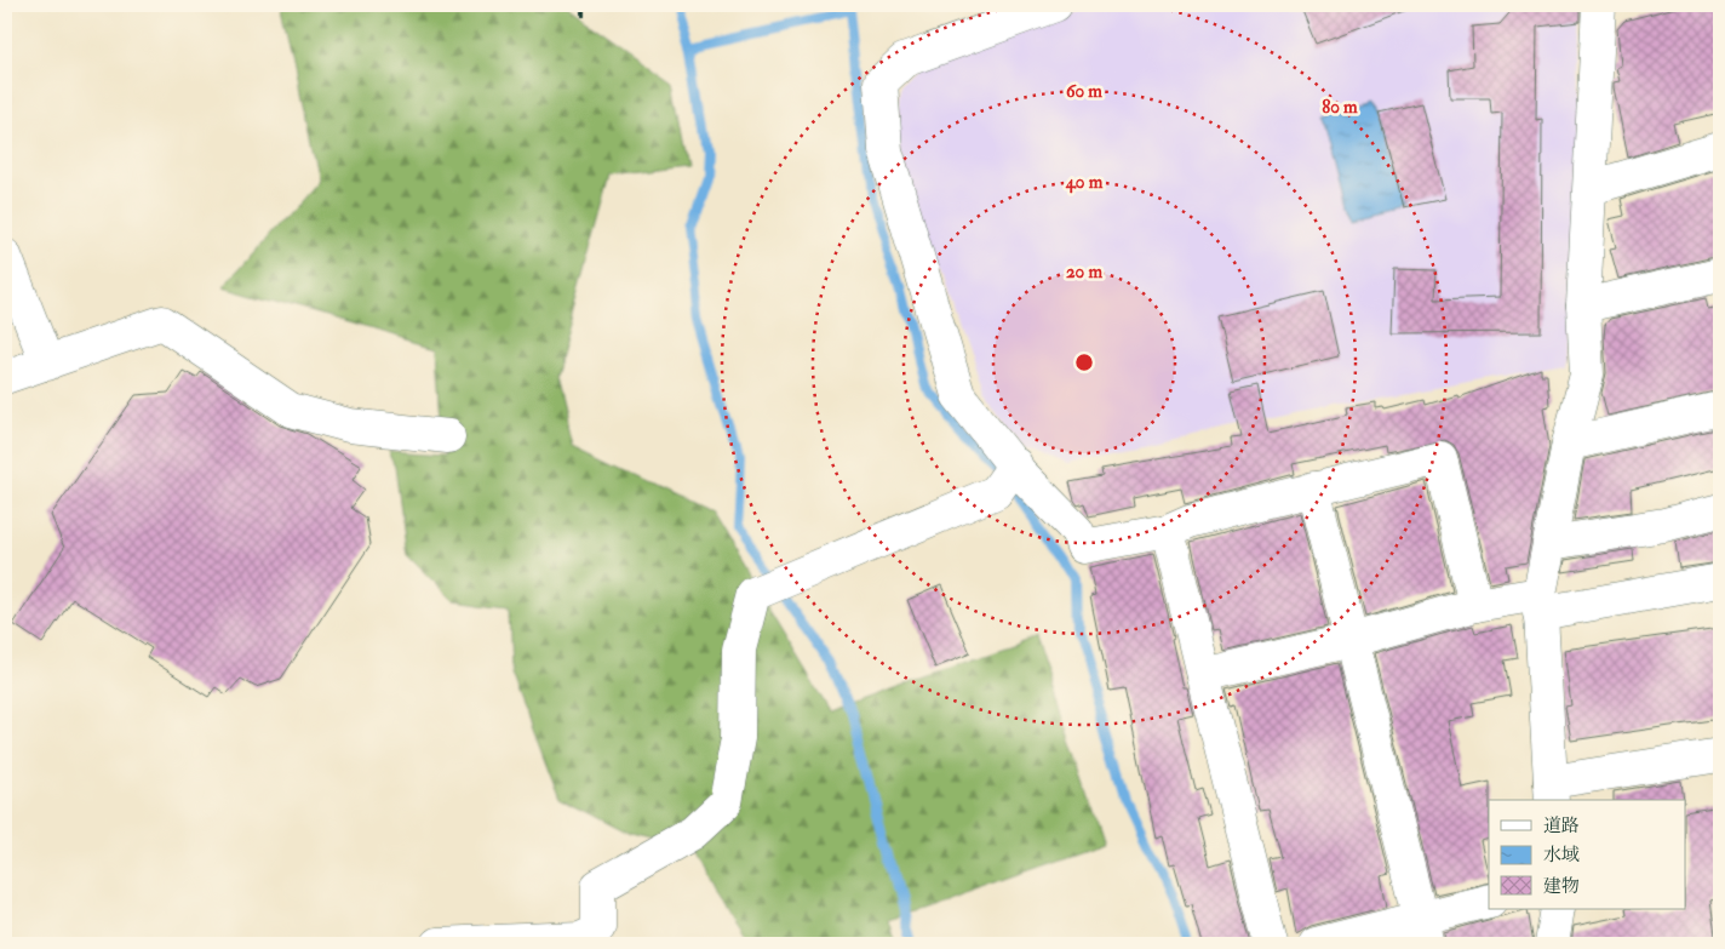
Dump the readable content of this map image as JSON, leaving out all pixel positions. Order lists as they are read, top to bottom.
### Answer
{
  "legend": ["道路", "水域", "建物"],
  "rings": [
    "60 m",
    "80 m",
    "40 m",
    "20 m"
  ]
}
